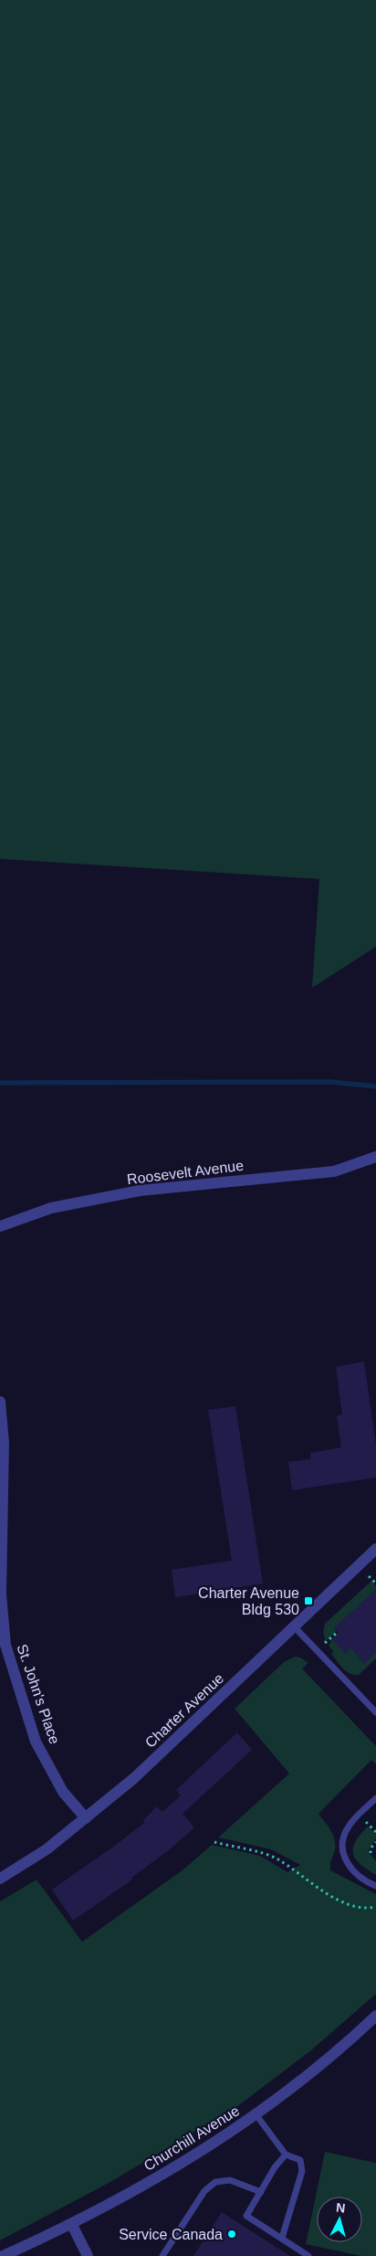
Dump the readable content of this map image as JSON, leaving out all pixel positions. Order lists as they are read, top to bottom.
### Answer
{
  "streets": {
    "street": [
      "Roosevelt Avenue",
      "St. John's Place",
      "Charter Avenue",
      "Churchill Avenue"
    ]
  },
  "crossings": [
    ["St. John's Place", "Charter Avenue"]
  ],
  "places": {
    "transit": ["Charter Avenue Bldg 530"],
    "other": ["Service Canada"]
  },
  "north": "top"
}
